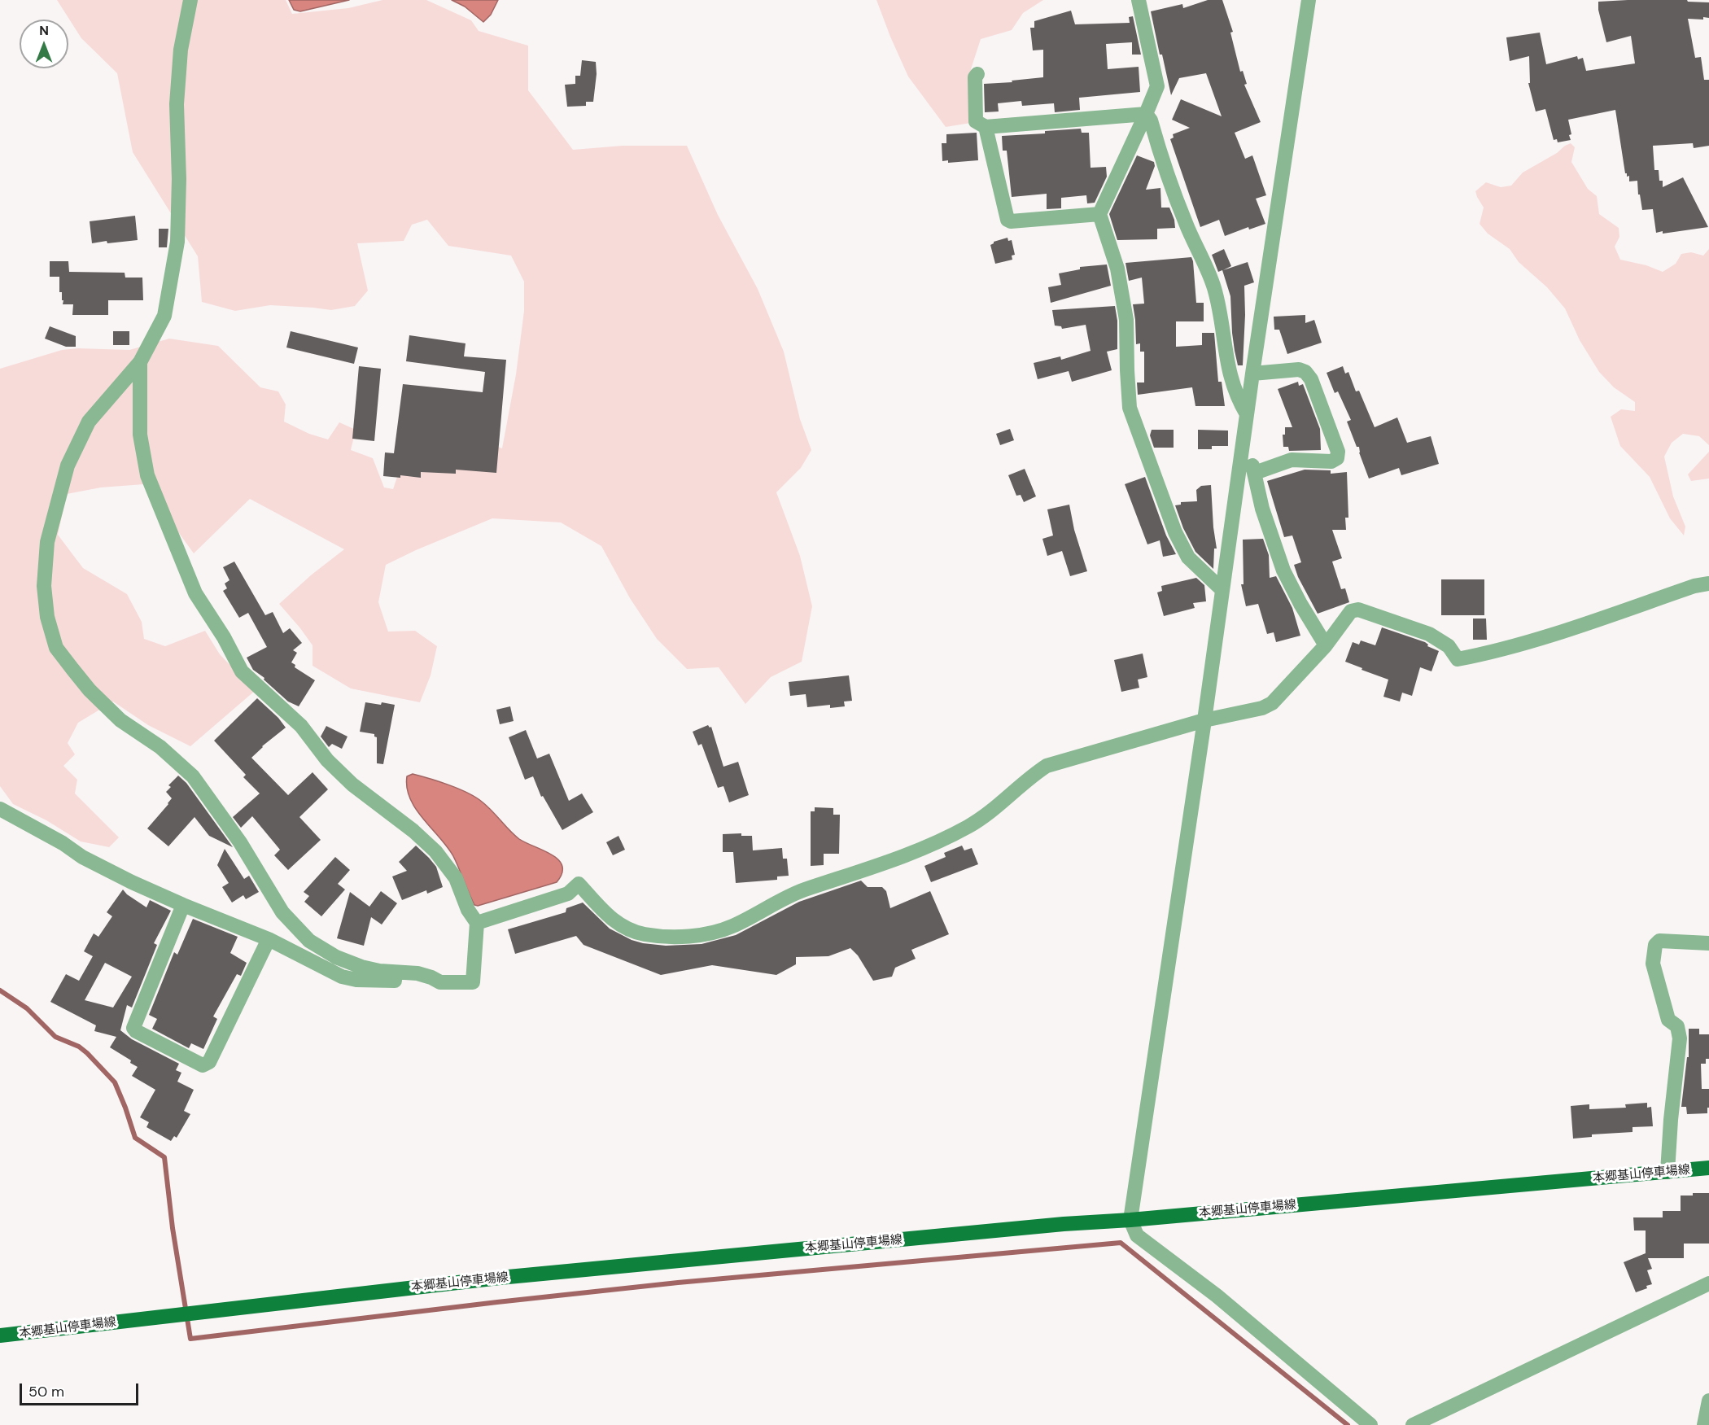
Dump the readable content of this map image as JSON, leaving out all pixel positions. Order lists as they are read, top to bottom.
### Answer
{
  "streets": {
    "main road": ["本郷基山停車場線"]
  },
  "scale_bar": "50 m",
  "north": "top"
}
